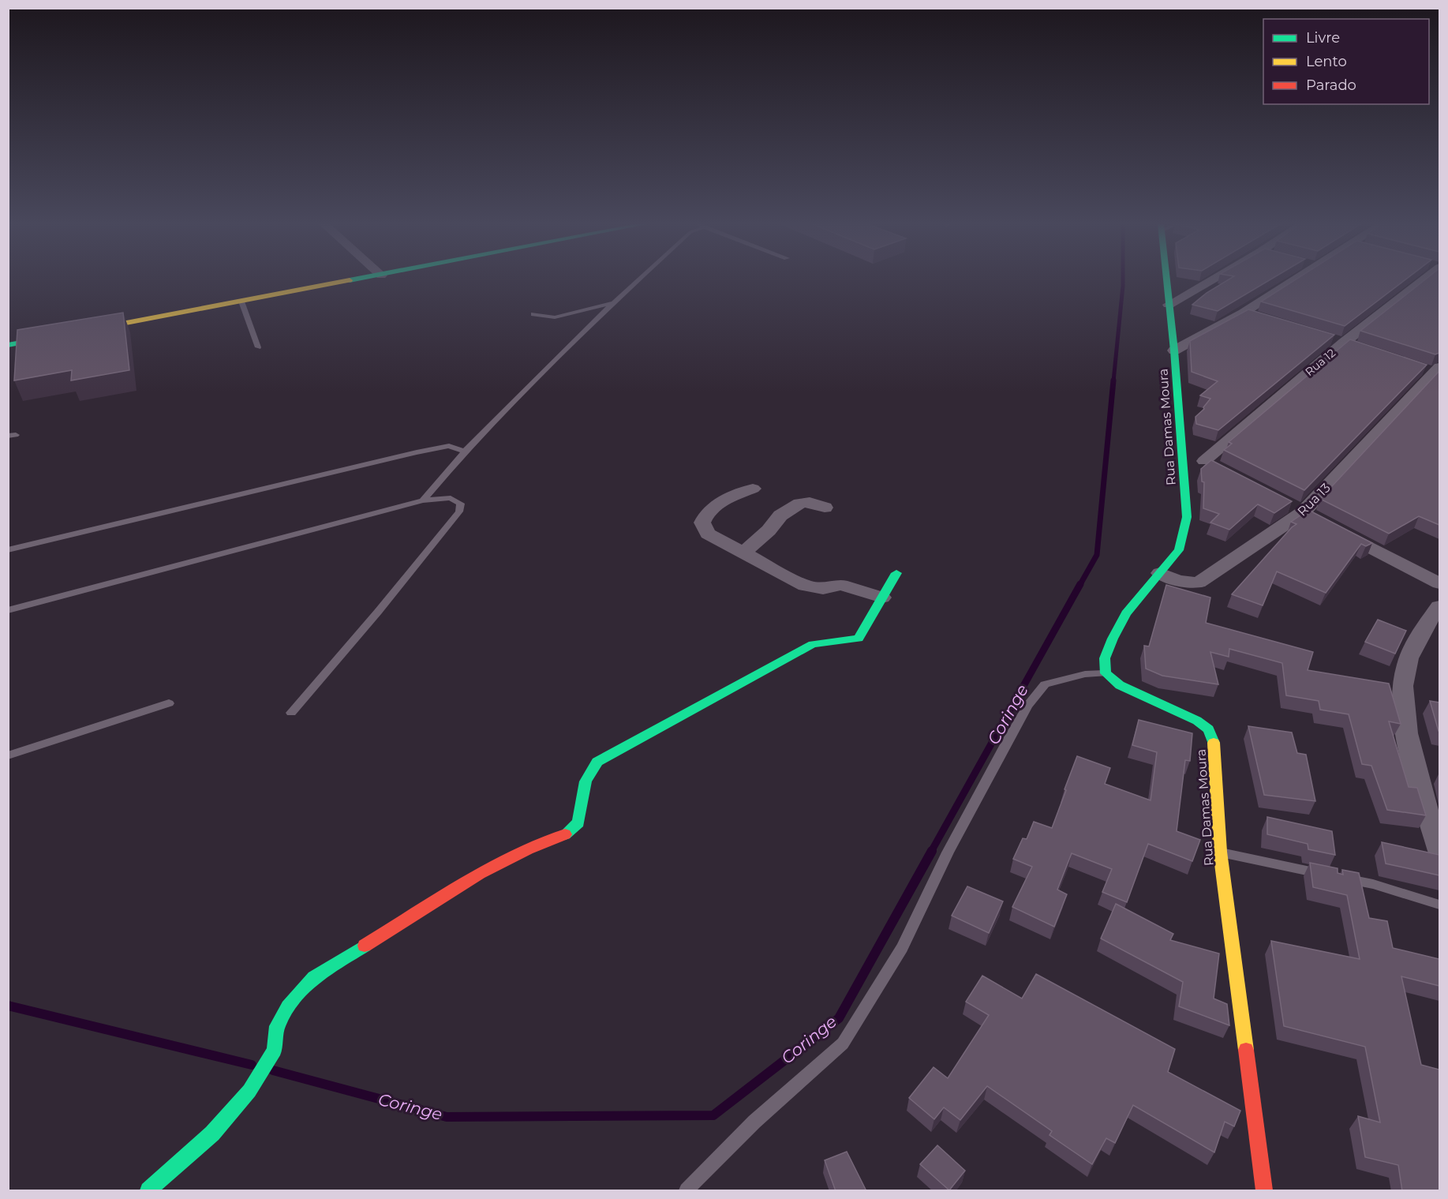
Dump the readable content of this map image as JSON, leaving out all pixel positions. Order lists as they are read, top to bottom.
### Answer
{
  "streets": {
    "street": ["Rua 12", "Rua Damas Moura", "Rua 13"]
  },
  "crossings": [
    ["Rua Damas Moura", "Rua 13"]
  ],
  "water": ["Coringe"],
  "legend": ["Livre", "Lento", "Parado"]
}
